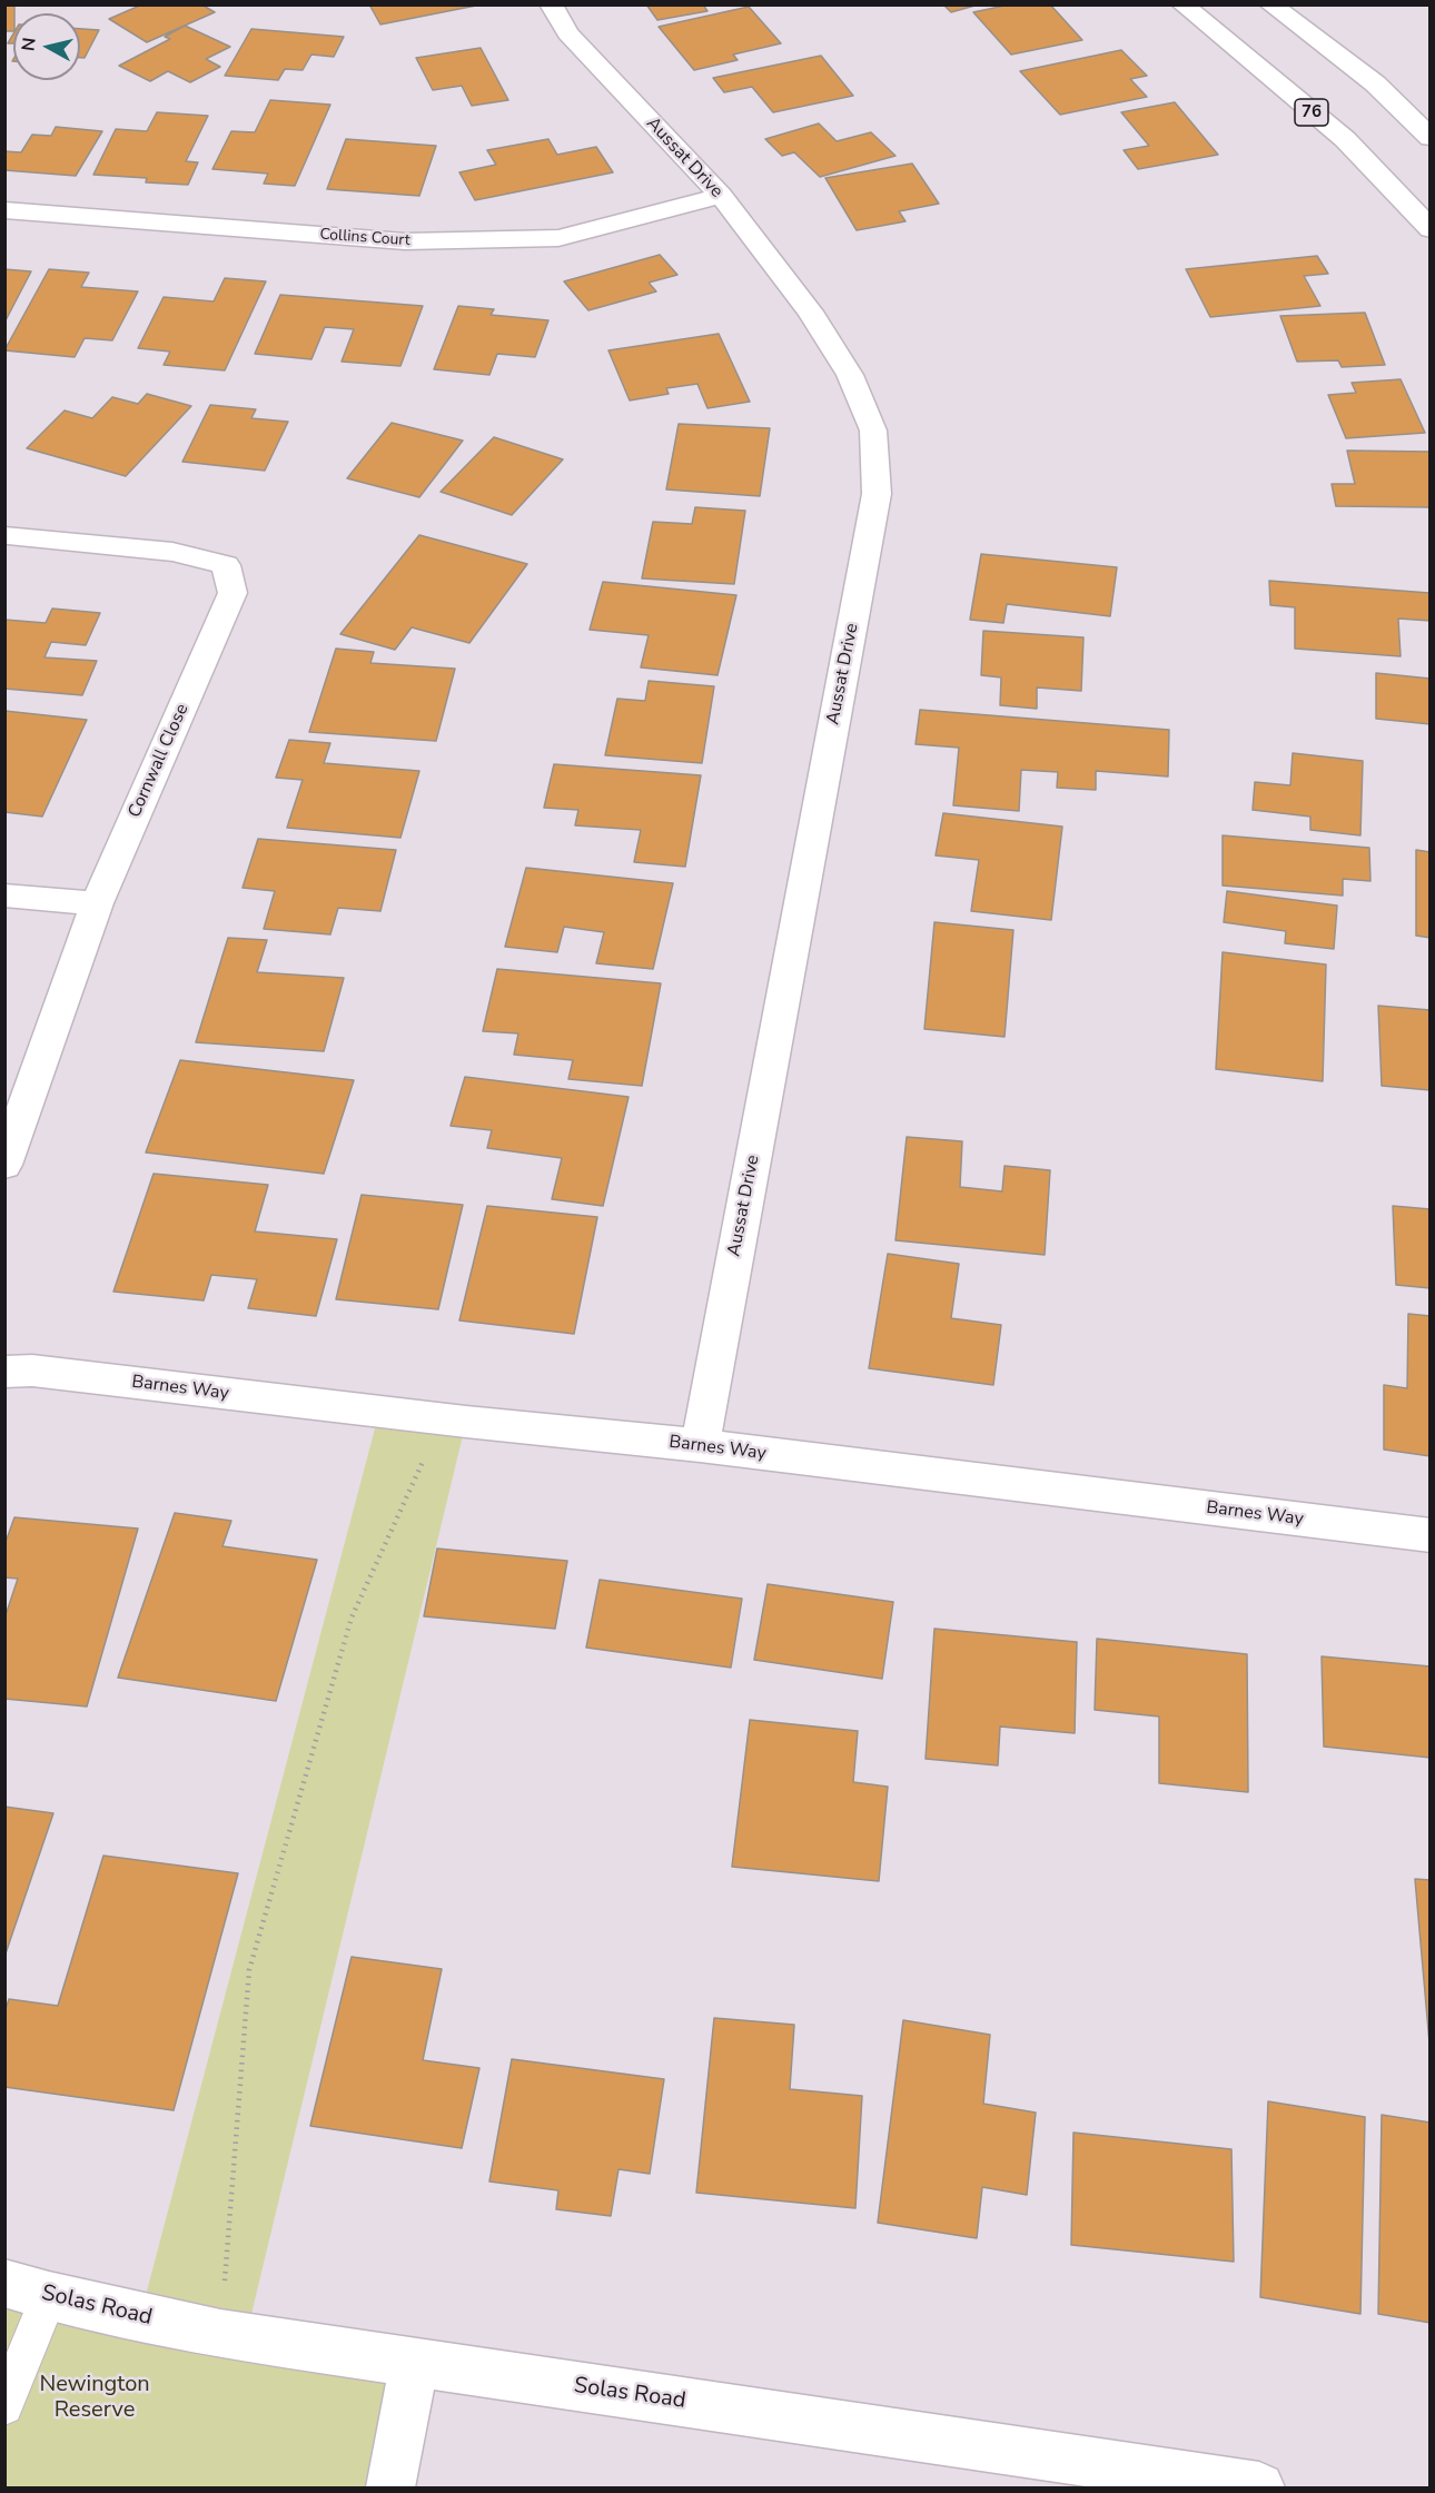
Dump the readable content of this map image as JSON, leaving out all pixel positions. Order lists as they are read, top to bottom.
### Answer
{
  "streets": {
    "street": [
      "76",
      "Aussat Drive",
      "Collins Court",
      "Cornwall Close",
      "Barnes Way",
      "Solas Road"
    ]
  },
  "crossings": [
    ["Aussat Drive", "Collins Court"],
    ["Aussat Drive", "Barnes Way"]
  ],
  "parks": ["Newington Reserve"],
  "north": "left"
}
